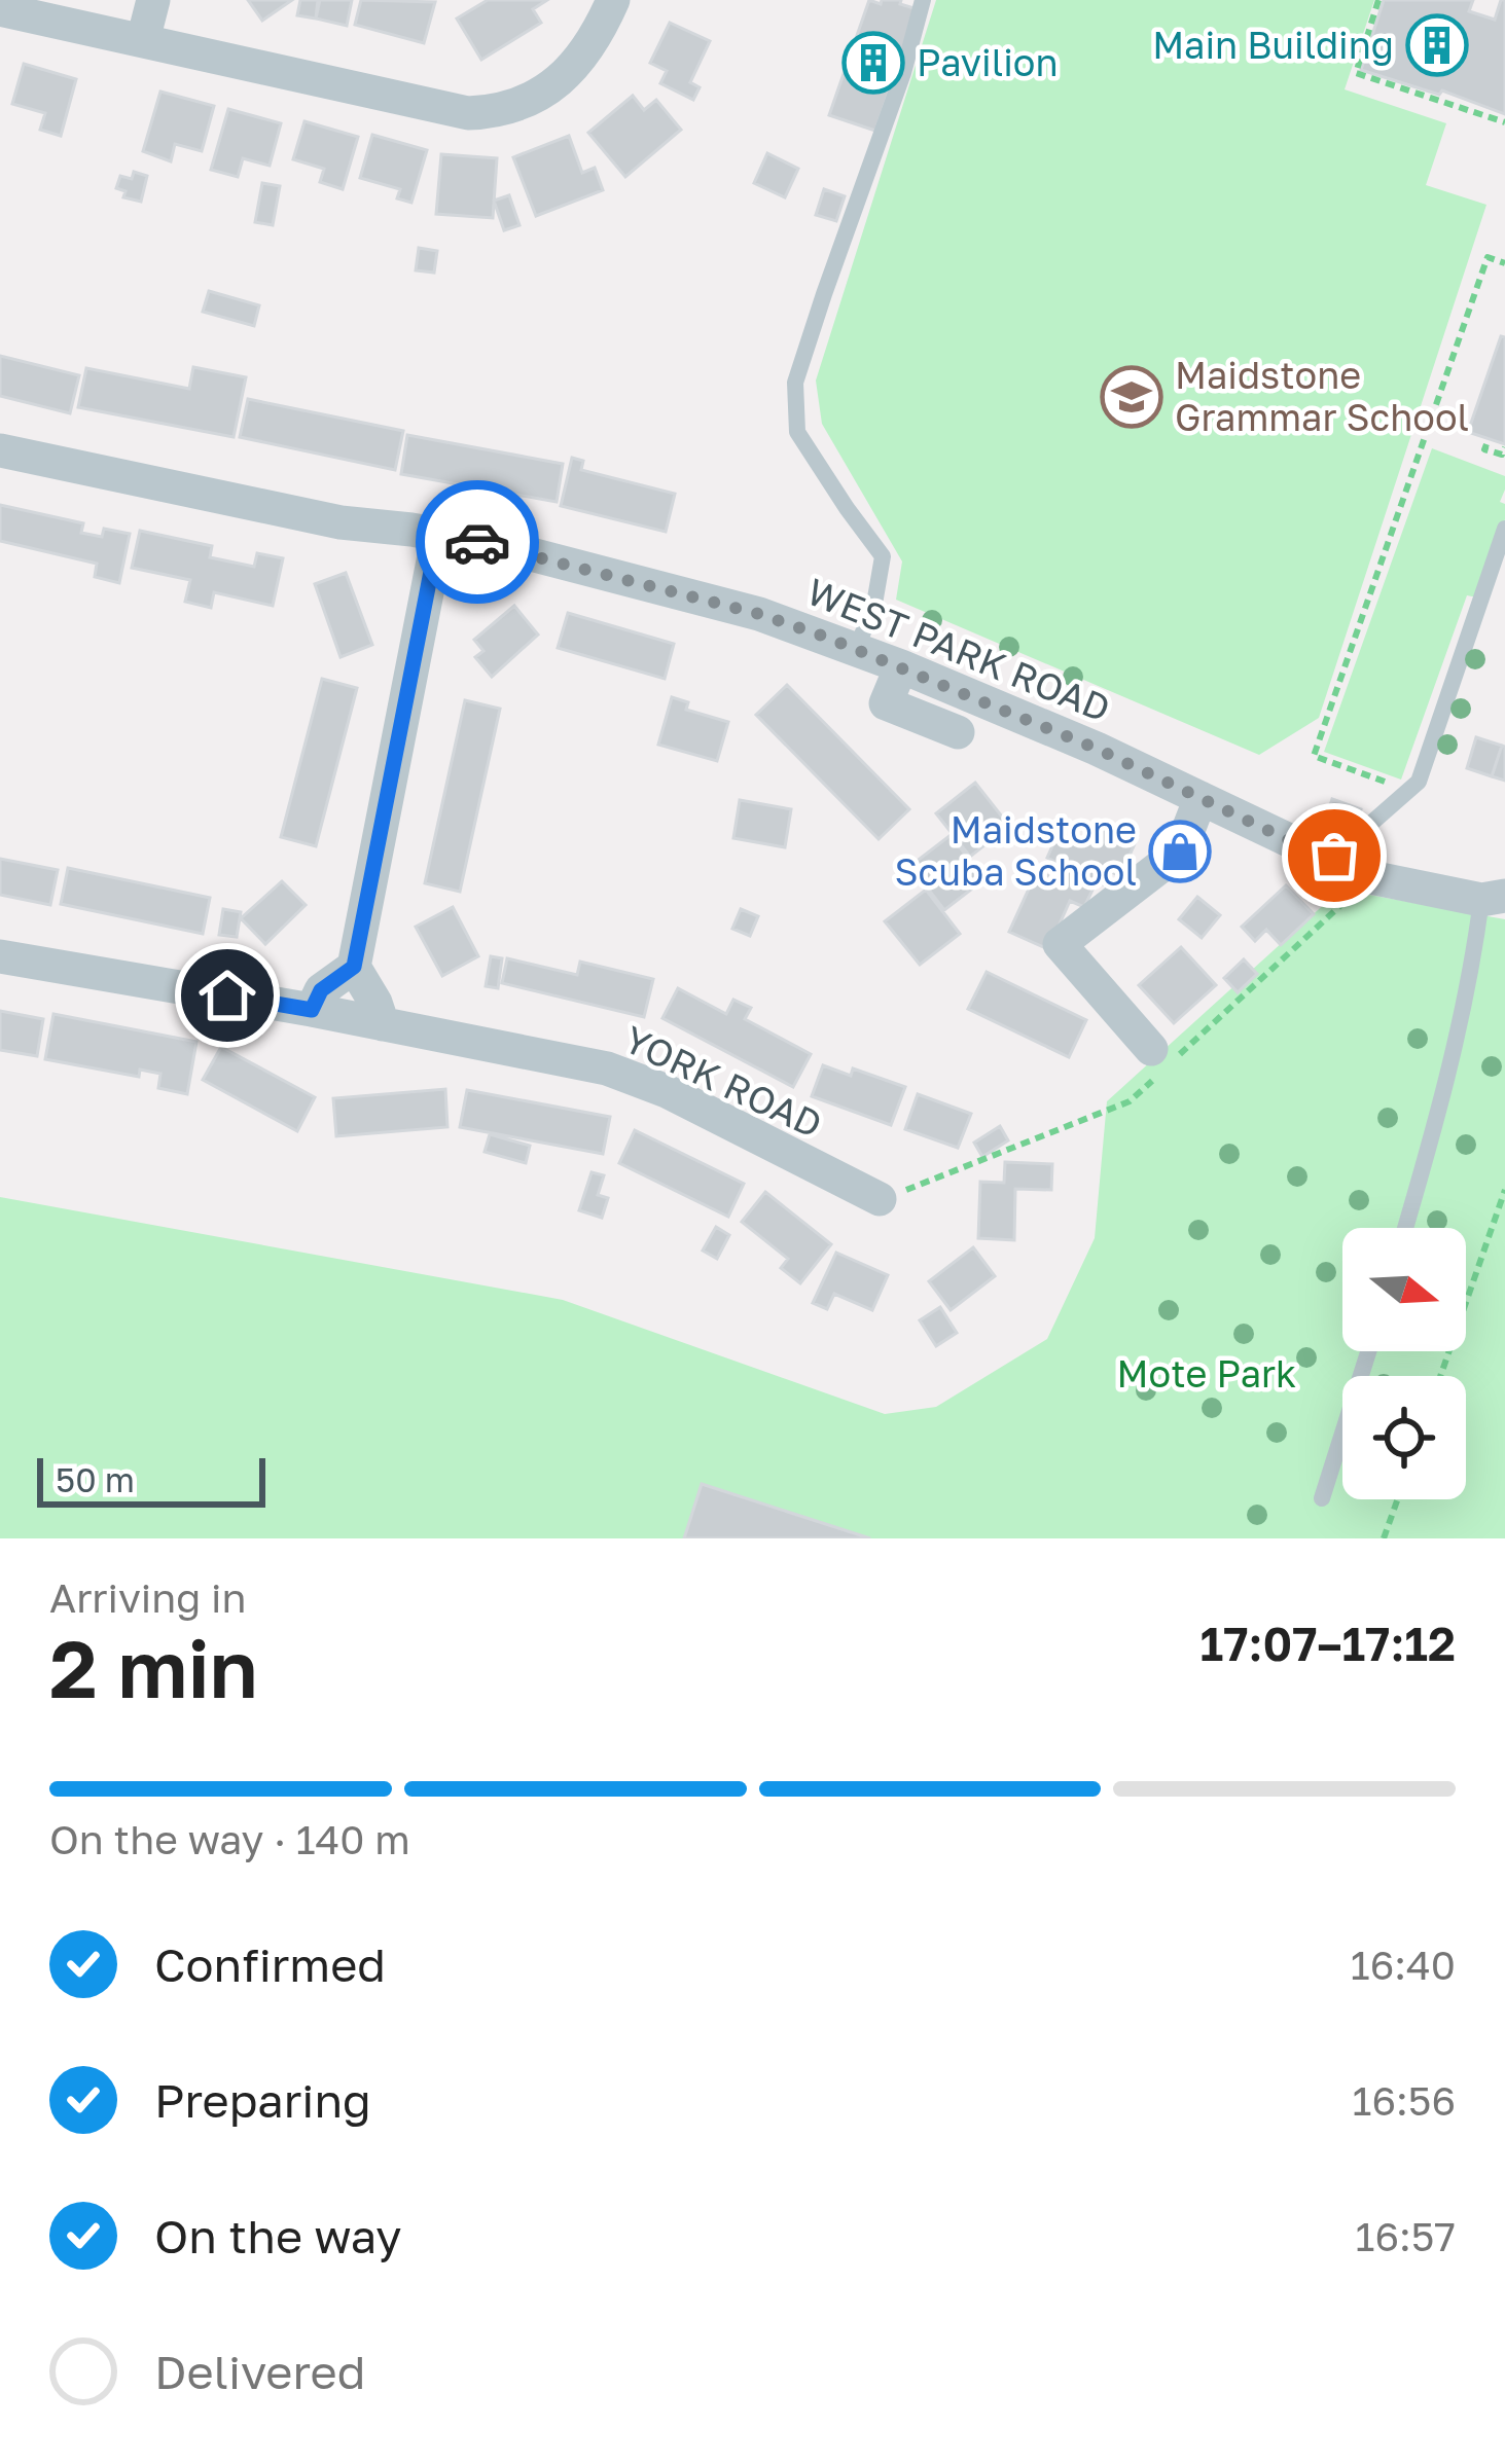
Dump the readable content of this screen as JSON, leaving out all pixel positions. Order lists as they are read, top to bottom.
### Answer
{
  "streets": {
    "street": ["WEST PARK ROAD", "YORK ROAD"]
  },
  "parks": ["Mote Park"],
  "places": {
    "building": ["Main Building", "Pavilion"],
    "school or university": ["Maidstone Grammar School"],
    "shop": ["Maidstone Scuba School"]
  },
  "scale_bar": "50 m",
  "north": "right",
  "page": {
    "scale": "50 m",
    "heading": ["2 min", "Arriving in", "17:07–17:12"],
    "bar": "On the way · 140 m",
    "list": [
      ["Confirmed", "16:40"],
      ["Preparing", "16:56"],
      ["On the way", "16:57"],
      "Delivered"
    ]
  }
}
